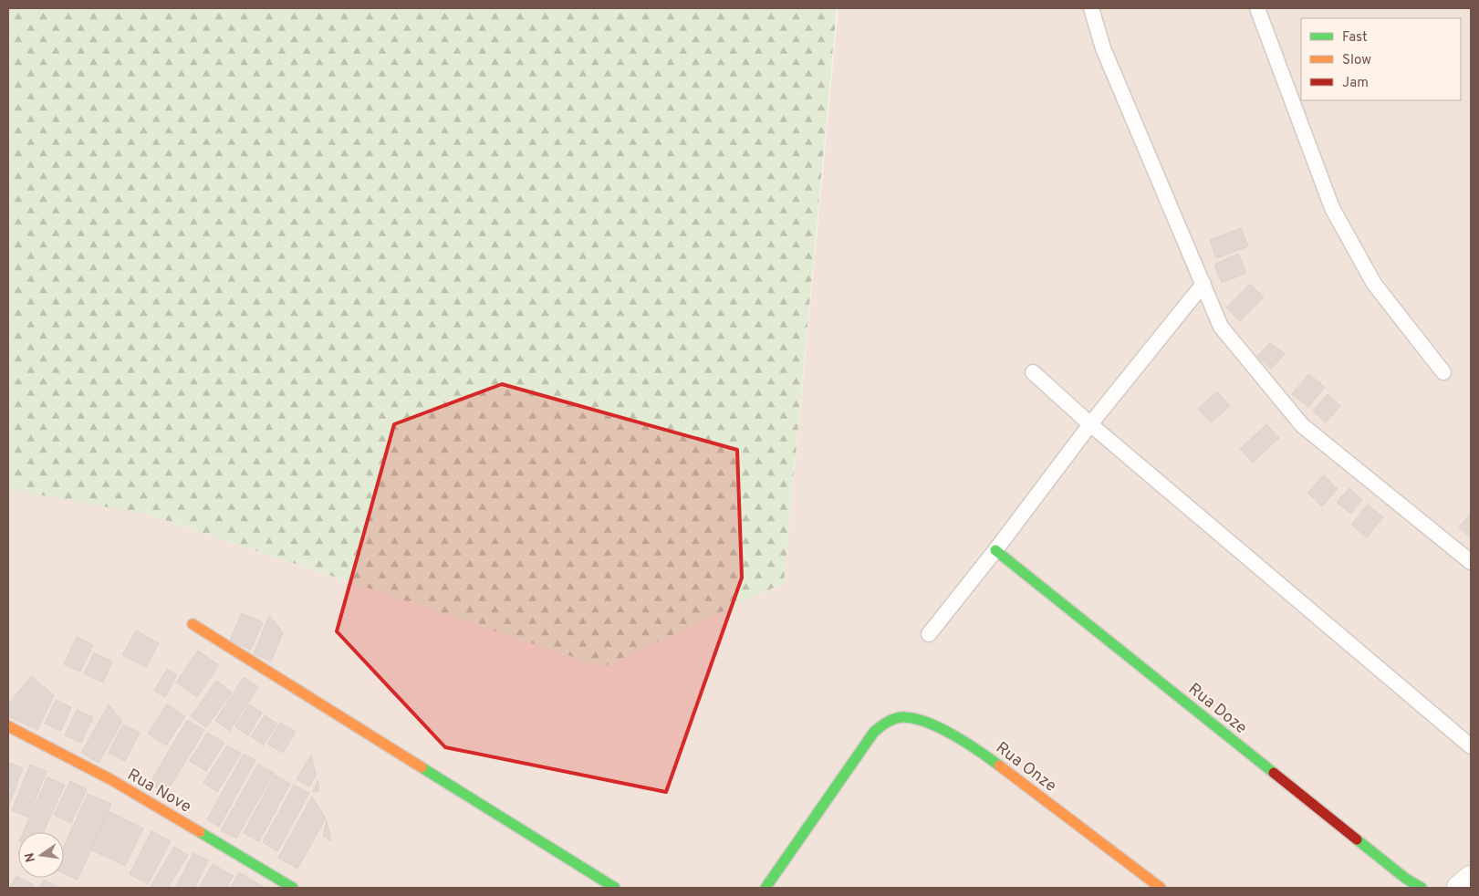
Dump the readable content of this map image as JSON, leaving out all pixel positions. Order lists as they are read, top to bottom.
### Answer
{
  "streets": {
    "street": ["Rua Doze", "Rua Onze", "Rua Nove"]
  },
  "legend": ["Fast", "Slow", "Jam"],
  "north": "left"
}
